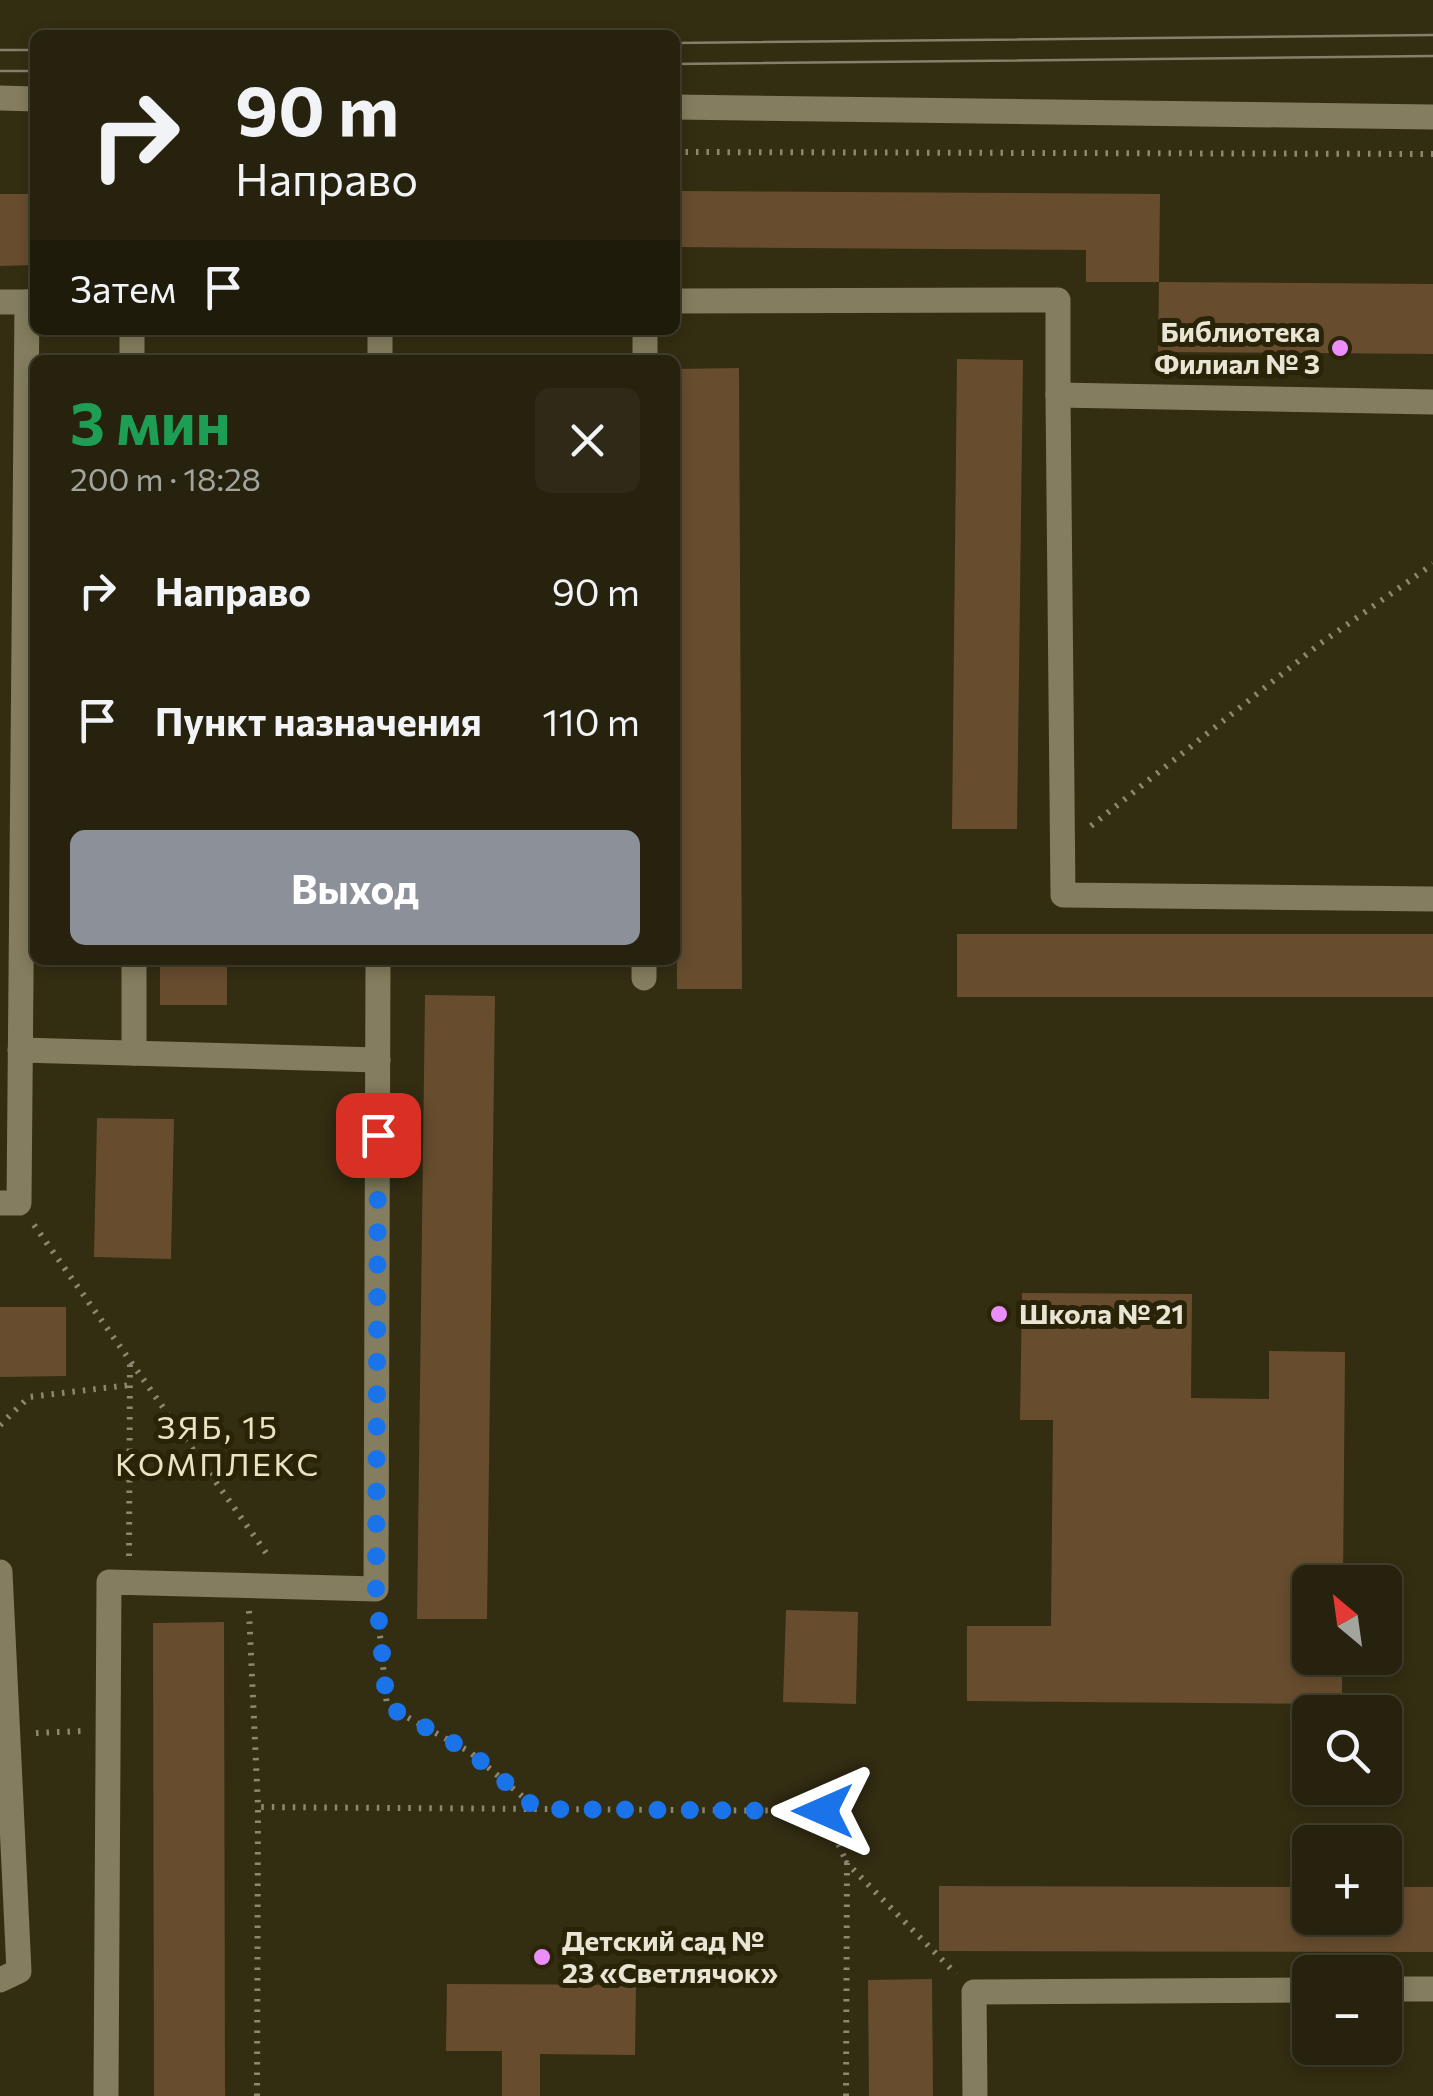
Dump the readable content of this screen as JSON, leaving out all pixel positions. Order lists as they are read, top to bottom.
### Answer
{
  "districts": ["ЗЯБ, 15 КОМПЛЕКС"],
  "places": ["Библиотека Филиал № 3", "Школа № 21", "Детский сад № 23 «Светлячок»"],
  "north": "top left",
  "page": {
    "turn": ["90 m", "Направо"],
    "then": "Затем",
    "heading": ["3 мин", "200 m · 18:28"],
    "list": [
      {
        "name": "Направо",
        "value": "90 m"
      },
      {
        "name": "Пункт назначения",
        "value": "110 m"
      }
    ],
    "buttons": "Выход",
    "map_buttons": ["+", "−"]
  }
}
